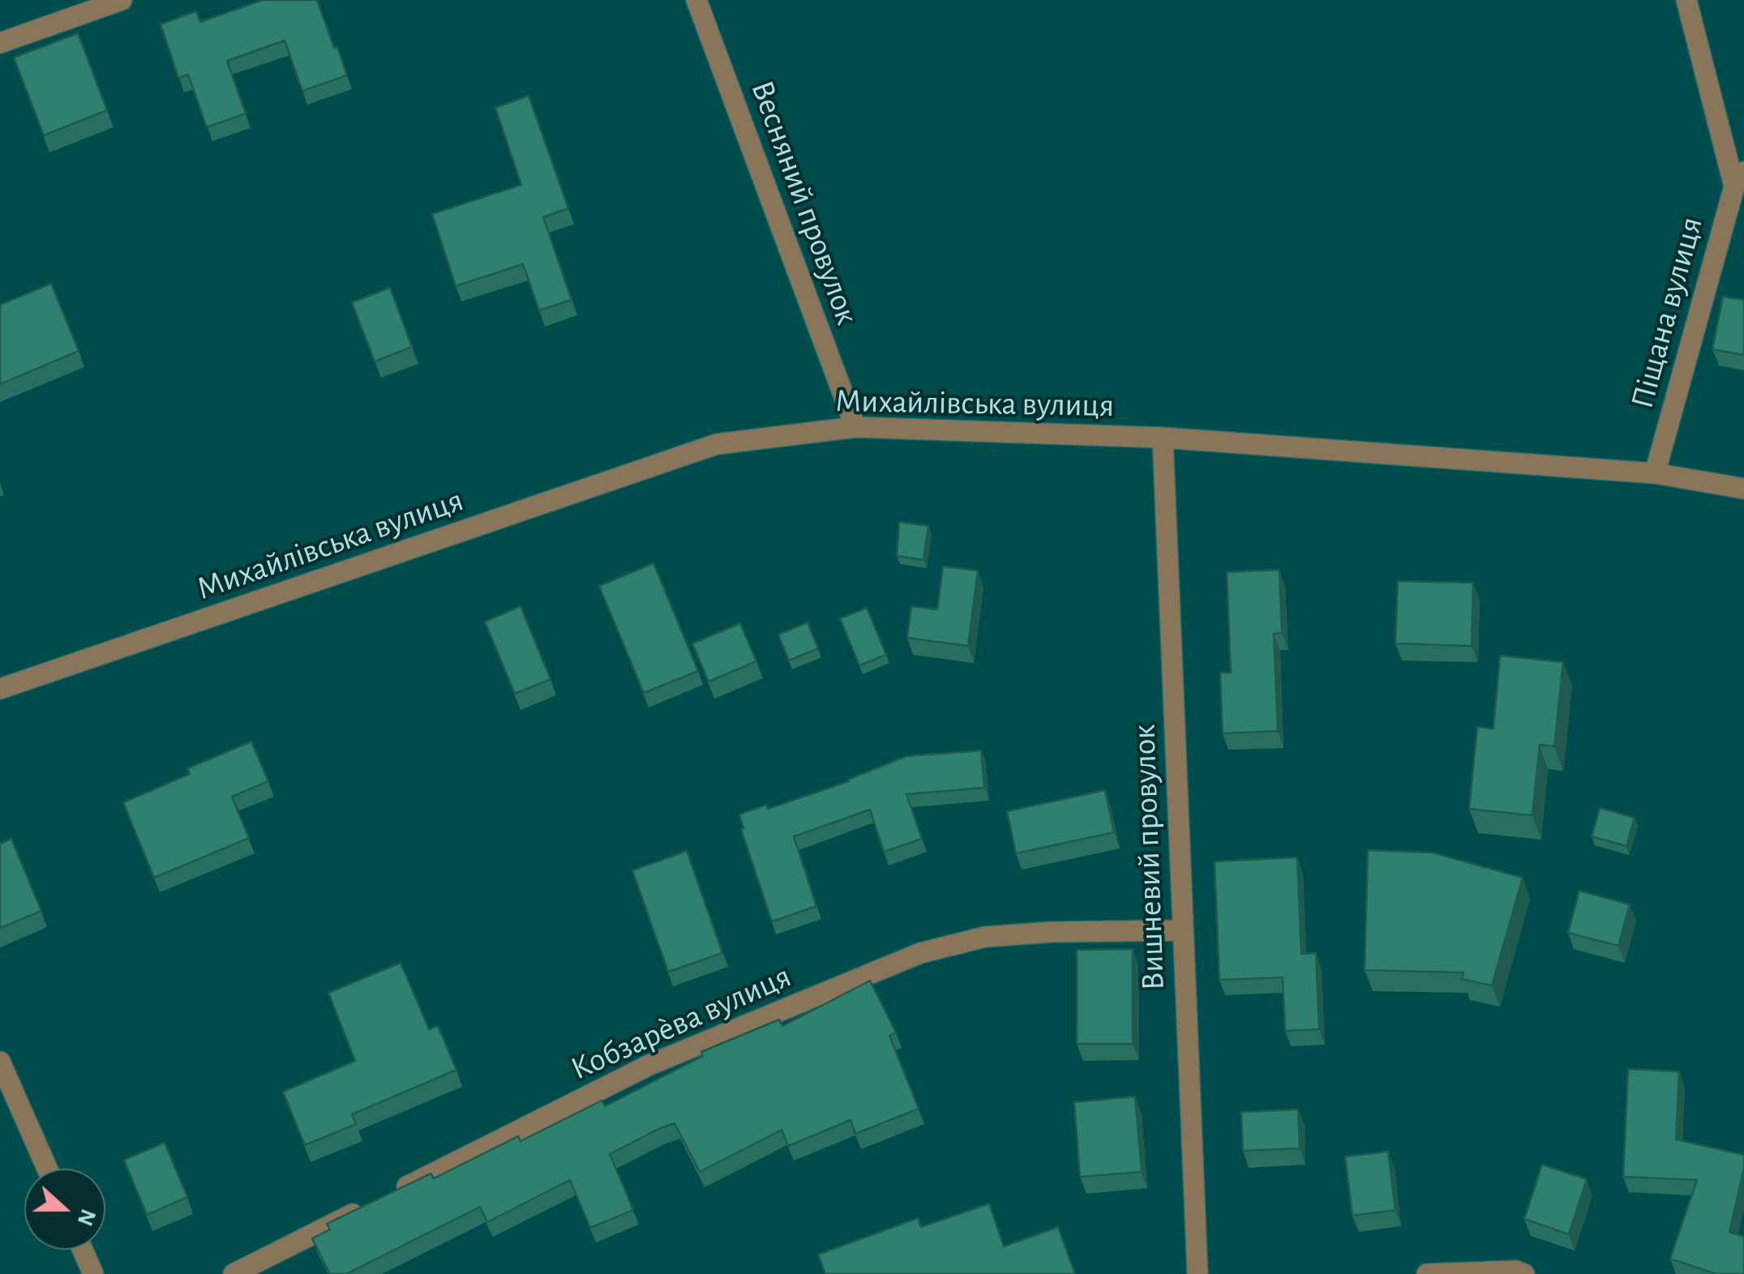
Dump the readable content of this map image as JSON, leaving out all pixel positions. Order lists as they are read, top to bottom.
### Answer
{
  "streets": {
    "street": [
      "Весняний провулок",
      "Піщана вулиця",
      "Михайлівська вулиця",
      "Вишневий провулок",
      "Кобзарèва вулиця"
    ]
  },
  "crossings": [
    ["Весняний провулок", "Михайлівська вулиця"],
    ["Піщана вулиця", "Михайлівська вулиця"],
    ["Михайлівська вулиця", "Вишневий провулок"],
    ["Вишневий провулок", "Кобзарèва вулиця"]
  ],
  "north": "right"
}
